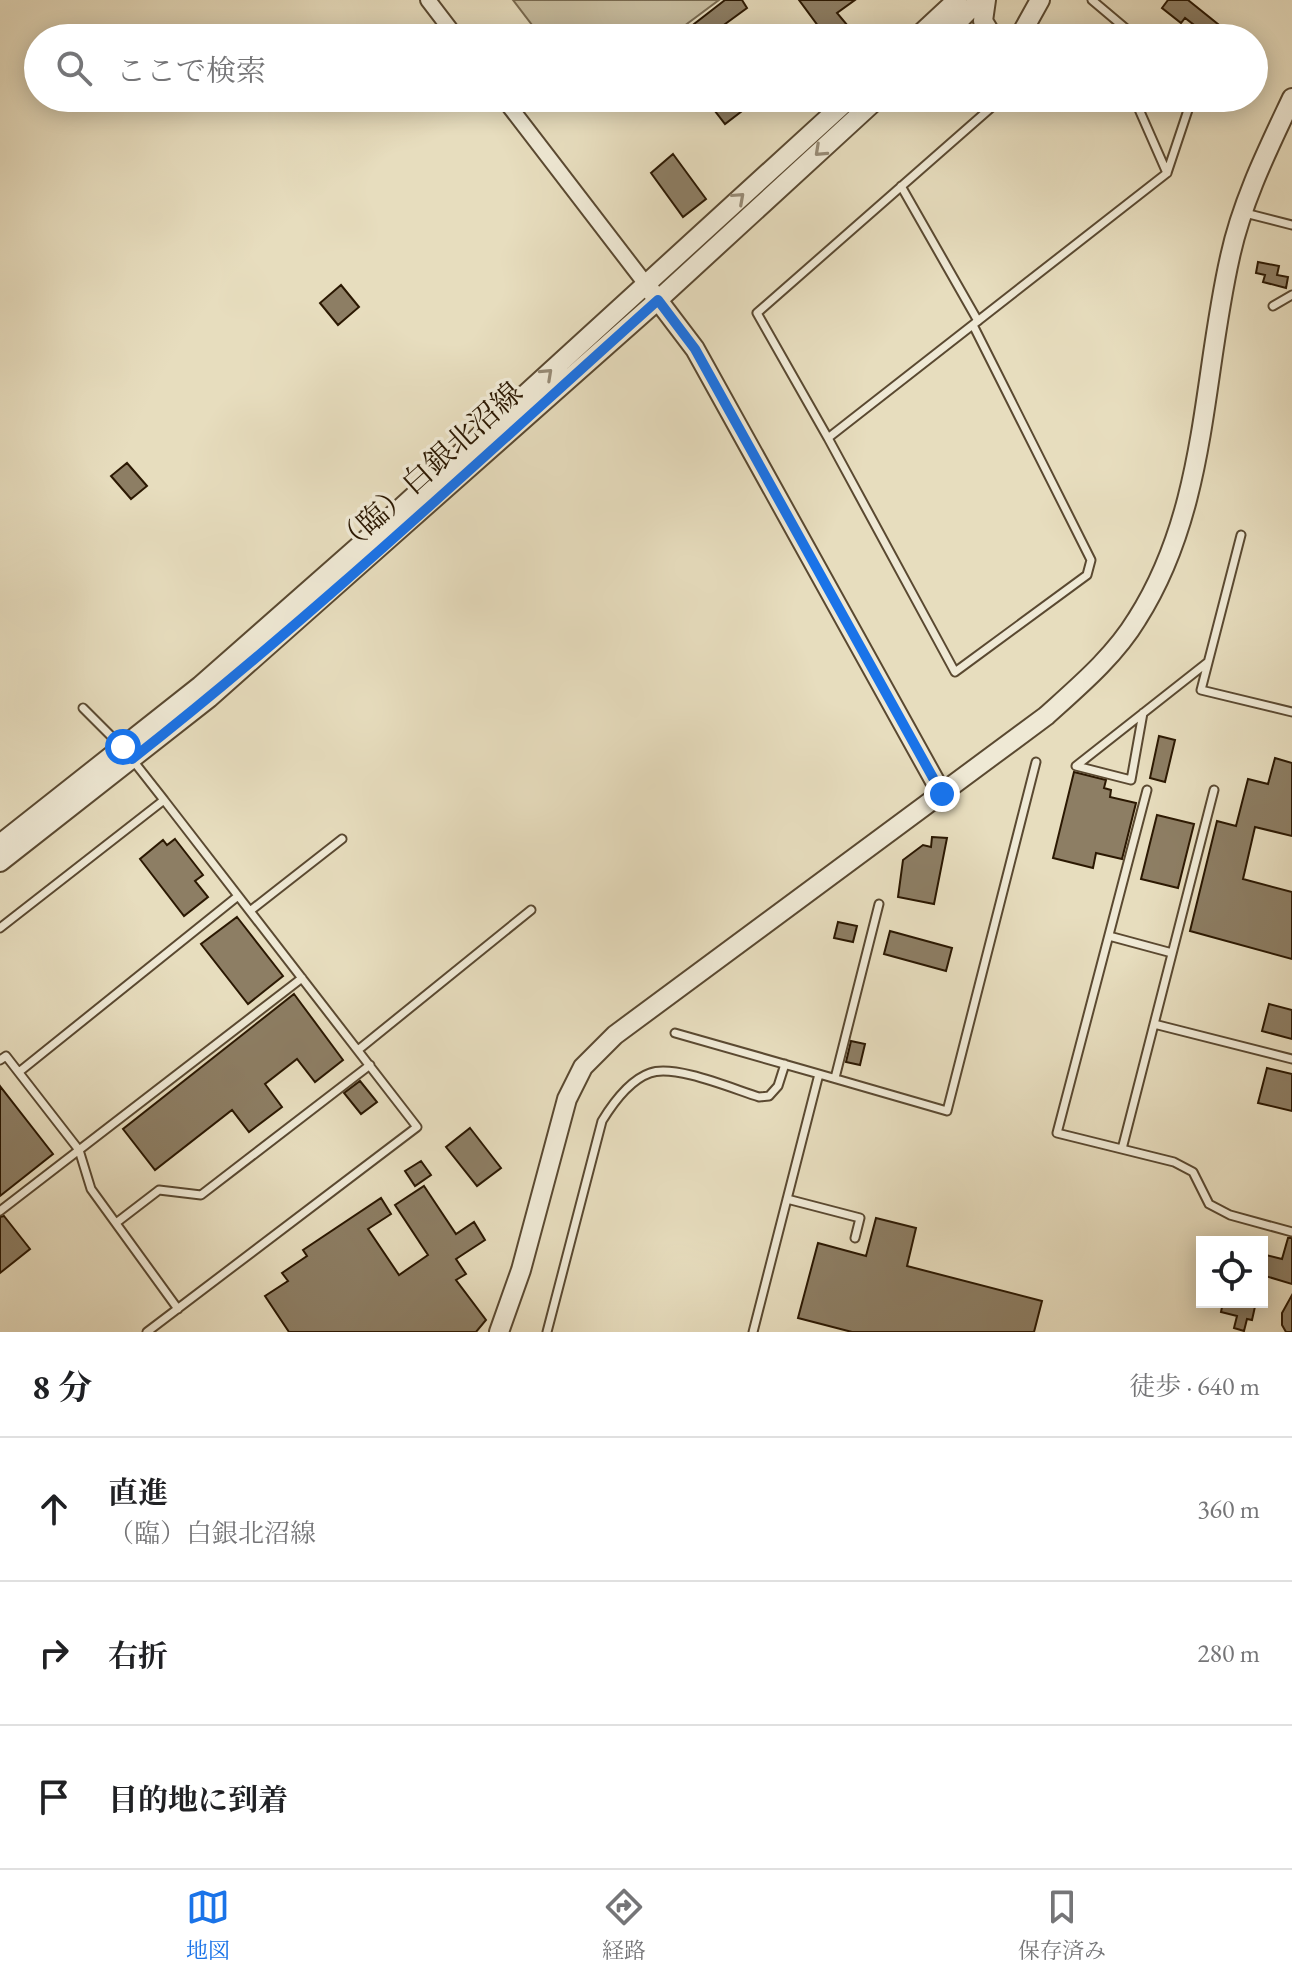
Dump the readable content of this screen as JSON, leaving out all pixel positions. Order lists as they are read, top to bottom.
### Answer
{
  "streets": {
    "street": ["（臨）白銀北沼線"]
  },
  "page": {
    "search": "ここで検索",
    "heading": ["8 分", "徒歩 · 640 m"],
    "list": [
      ["直進", "（臨）白銀北沼線", "360 m"],
      ["右折", "280 m"],
      "目的地に到着"
    ],
    "nav": ["地図", "経路", "保存済み"]
  }
}
